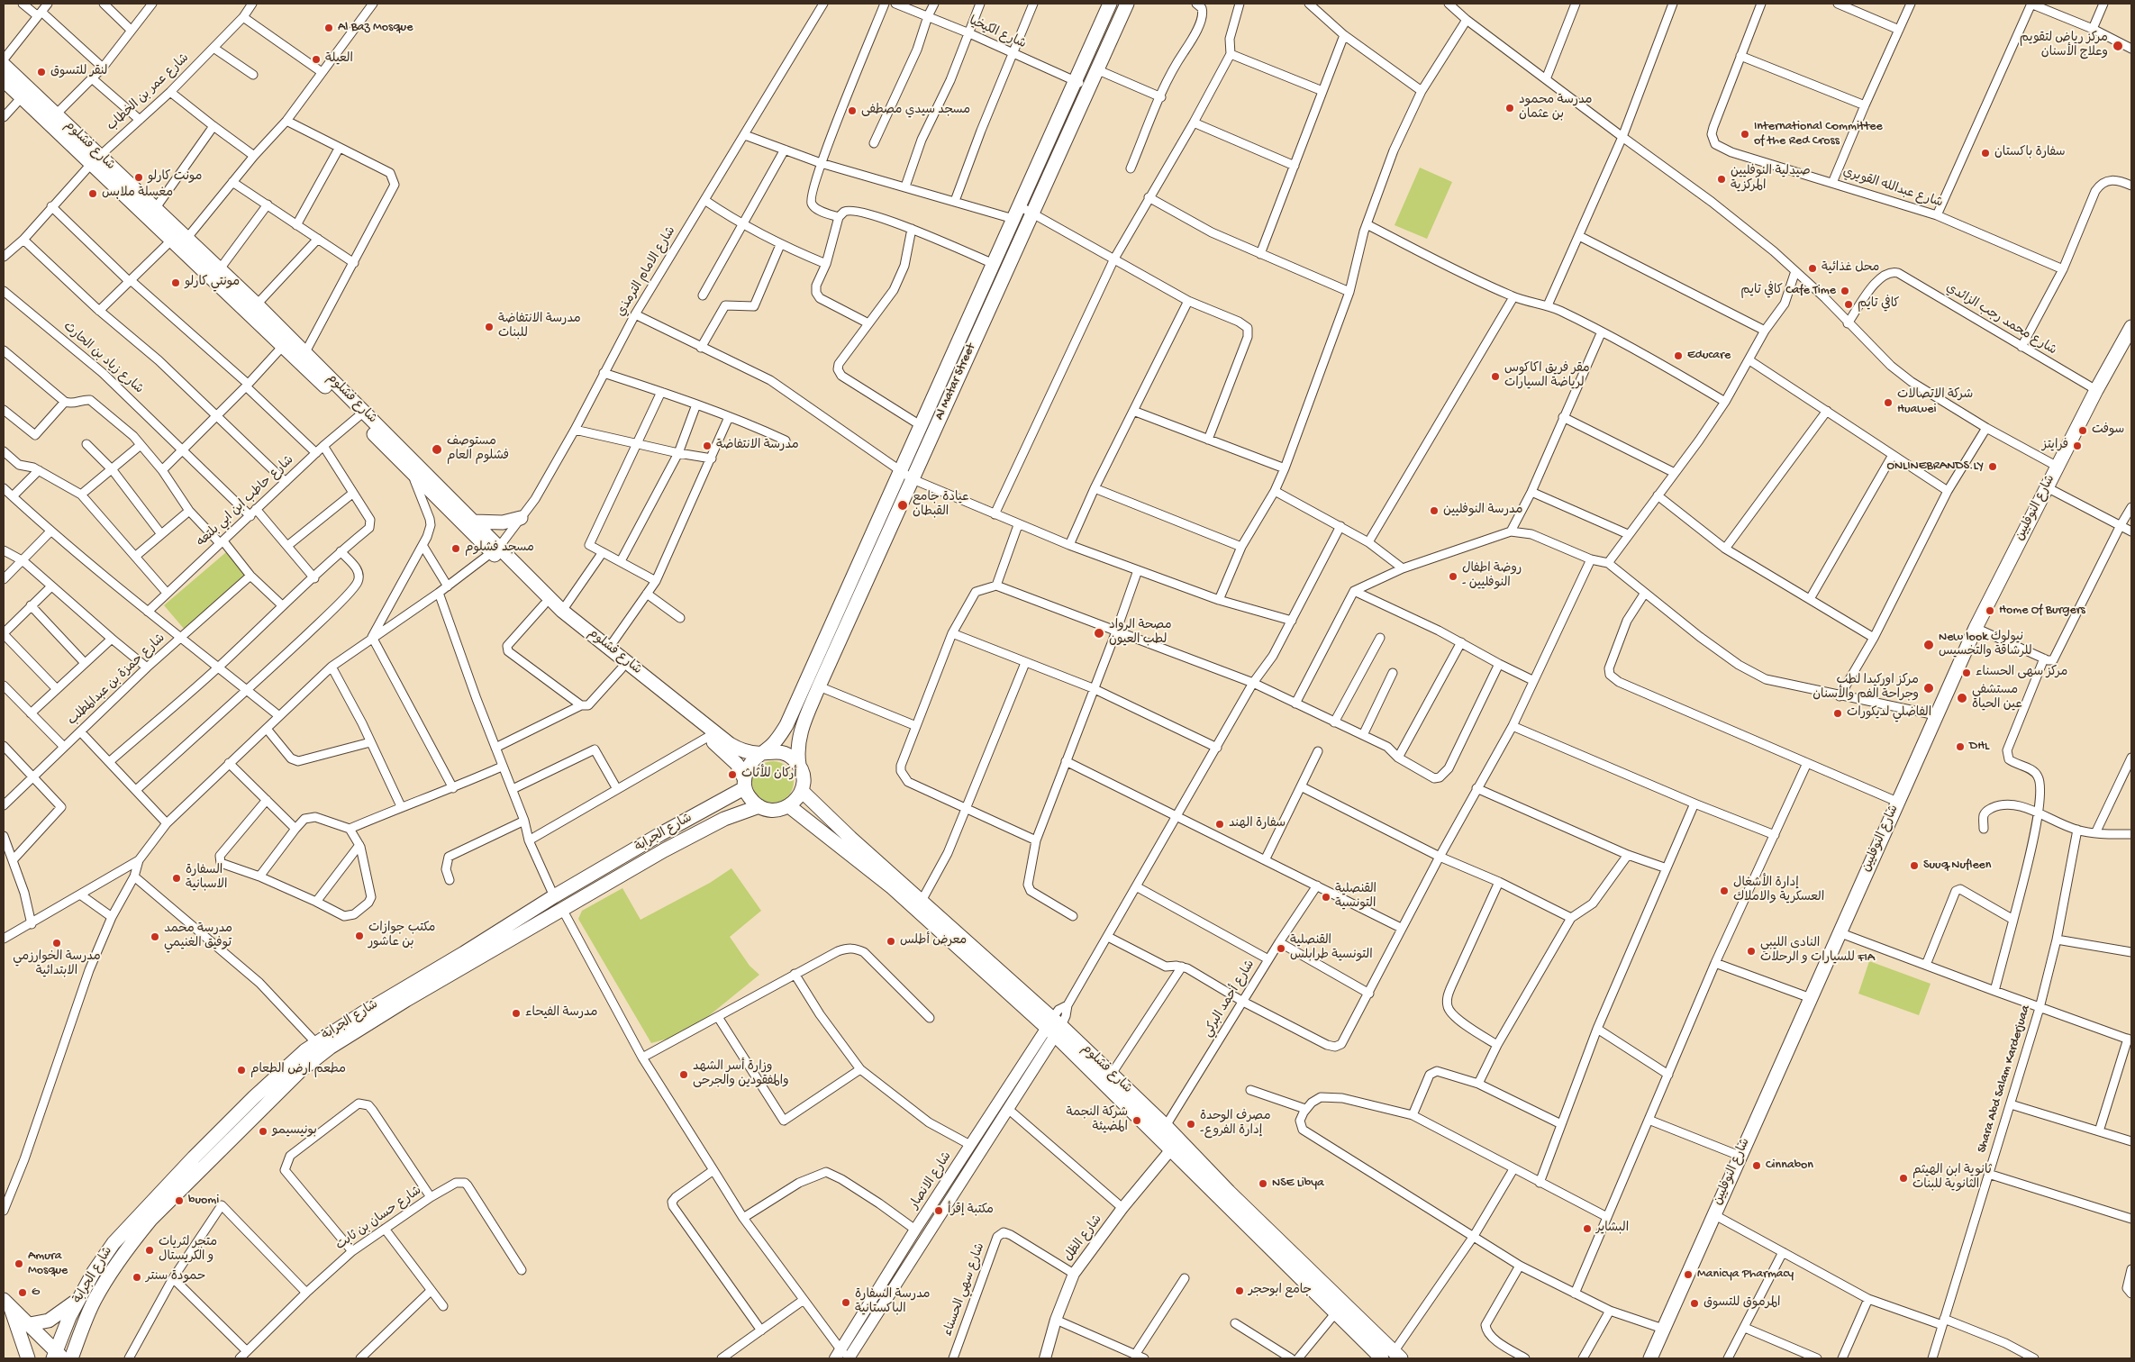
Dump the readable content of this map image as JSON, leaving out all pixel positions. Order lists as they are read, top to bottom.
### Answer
{
  "streets": {
    "main road": [
      "شارع فشلوم",
      "Al Matar Street",
      "شارع النوفليين",
      "شارع الجرابة",
      "شارع الانصار",
      "شارع الظل"
    ],
    "street": [
      "شارع الكيخيا",
      "شارع عمر بن الخطاب",
      "شارع عبدالله القويري",
      "شارع الامام الترمذي",
      "شارع محمد رجب الزائدي",
      "شارع زياد بن الحارث",
      "شارع حاطب ابن ابي بلتعه",
      "شارع حمزة بن عبدالمطلب",
      "شارع أحمد البركي",
      "Shara Abd Salam Karderjuaa",
      "شارع حسان بن ثابت",
      "شارع سهي الحسناء"
    ]
  },
  "crossings": [
    ["شارع الكيخيا", "Al Matar Street"],
    ["شارع عمر بن الخطاب", "شارع فشلوم"],
    ["شارع فشلوم", "شارع الامام الترمذي"],
    ["شارع فشلوم", "Al Matar Street"],
    ["شارع فشلوم", "شارع حاطب ابن ابي بلتعه"],
    ["شارع فشلوم", "شارع الجرابة"],
    ["شارع فشلوم", "شارع أحمد البركي"],
    ["شارع فشلوم", "شارع الانصار"],
    ["شارع فشلوم", "شارع الظل"],
    ["شارع محمد رجب الزائدي", "شارع النوفليين"],
    ["شارع زياد بن الحارث", "شارع حاطب ابن ابي بلتعه"],
    ["Al Matar Street", "شارع الجرابة"],
    ["شارع الظل", "شارع سهي الحسناء"]
  ],
  "places": [
    "Al Baz Mosque",
    "مركز رياض لتقويم وعلاج الأسنان",
    "العيلة",
    "لنقر للتسوق",
    "مدرسة محمود بن عثمان",
    "مسجد سيدي مصطفى",
    "International Committee of the Red Cross",
    "سفارة باكستان",
    "مونت كارلو",
    "صيدلية النوفليين المركزية",
    "مغسلة ملابس",
    "محل غذائية",
    "مونتي كارلو",
    "كافي تايم Cafe Time",
    "كافي تايم",
    "مدرسة الانتفاضة للبنات",
    "Educare",
    "مقر فريق اكاكوس لرياضة السيارات",
    "شركة الاتصالات Huawei",
    "سوفت",
    "مدرسة الانتفاضة",
    "فرايتز",
    "مستوصف فشلوم العام",
    "ONLINEBRANDS.LY",
    "عيادة جامع القبطان",
    "مدرسة النوفليين",
    "مسجد فشلوم",
    "روضة اطفال - النوفليين",
    "Home Of Burgers",
    "مصحة الرواد لطب العيون",
    "New look نيولوك للرشاقة والتخسيس",
    "مركز سهى الحسناء",
    "مركز اوركيدا لطب وجراحة الفم والأسنان",
    "مستشفى عين الحياة",
    "الفاضلي لديكورات",
    "DHL",
    "أركان للأثاث",
    "سفارة الهند",
    "Suuq Nufleen",
    "السفارة الاسبانية",
    "إدارة الأشغال العسكرية والاملاك",
    "القنصلية التونسية",
    "مكتب جوازات بن عاشور",
    "مدرسة محمد توفيق الغنيمي",
    "معرض أطلس",
    "مدرسة الخوارزمي الابتدائية",
    "القنصلية التونسية طرابلس",
    "النادي الليبي للسيارات و الرحلات FIA",
    "مدرسة الفيحاء",
    "مطعم ارض الطعام",
    "وزارة أسر الشهد والمفقودين والجرحى",
    "شركة النجمة المضيئة",
    "مصرف الوحدة -إدارة الفروع",
    "بونيسيمو",
    "Cinnabon",
    "ثانوية ابن الهيثم الثانوية للبنات",
    "NSE Libya",
    "buomi",
    "مكتبة إقرأ",
    "البشاير",
    "متجر لثريات و الكريستال",
    "Amura Mosque",
    "Manicya Pharmacy",
    "حمودة سنتر",
    "جامع ابوحجر",
    "G",
    "مدرسة السفارة الباكستانية",
    "المرموق للتسوق"
  ]
}
